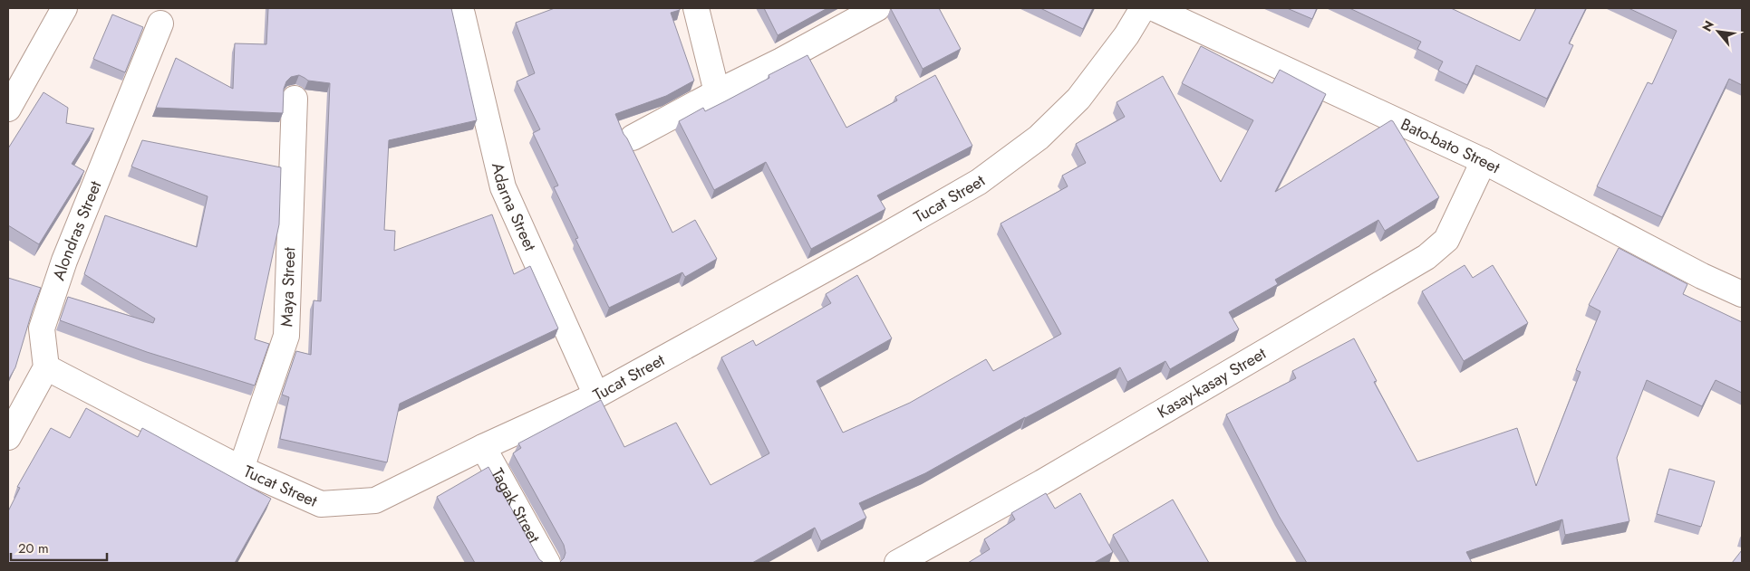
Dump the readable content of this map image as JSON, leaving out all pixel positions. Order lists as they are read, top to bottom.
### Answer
{
  "streets": {
    "street": [
      "Bato-bato Street",
      "Tucat Street",
      "Adarna Street",
      "Alondras Street",
      "Maya Street",
      "Kasay-kasay Street",
      "Tagak Street"
    ]
  },
  "crossings": [
    ["Bato-bato Street", "Kasay-kasay Street"],
    ["Tucat Street", "Adarna Street"],
    ["Tucat Street", "Alondras Street"],
    ["Tucat Street", "Maya Street"],
    ["Tucat Street", "Tagak Street"]
  ],
  "scale_bar": "20 m",
  "north": "top left"
}
